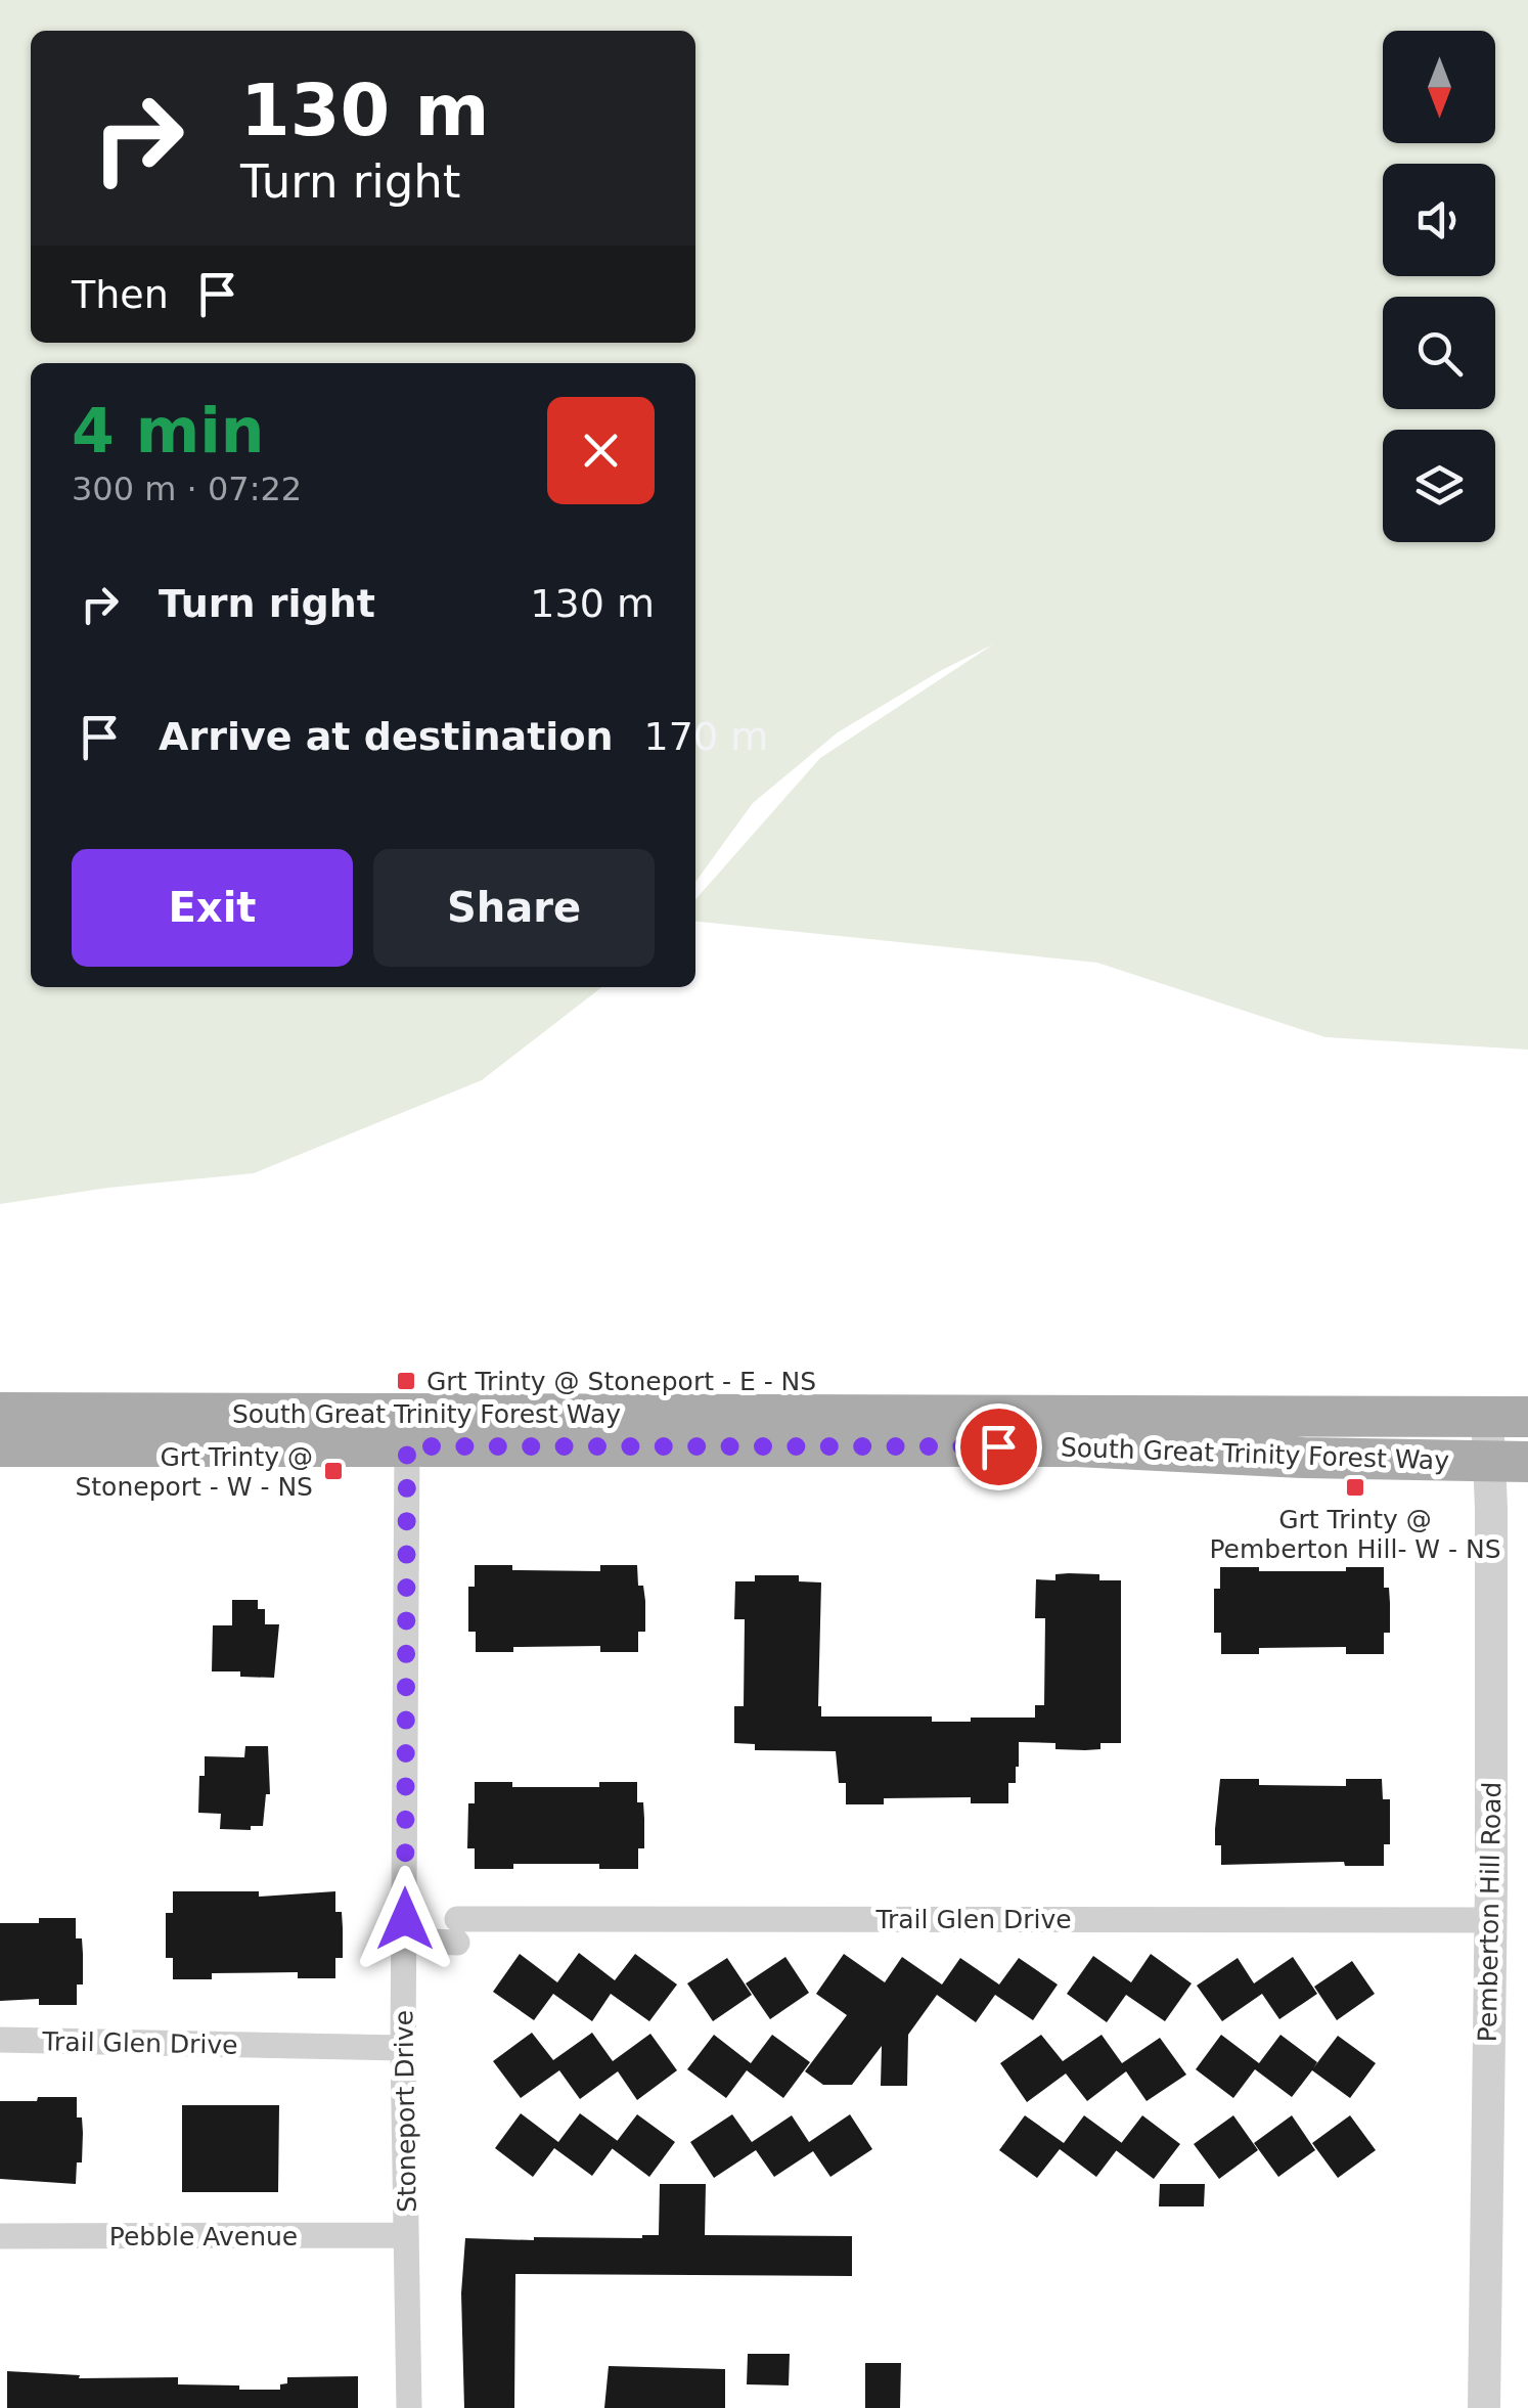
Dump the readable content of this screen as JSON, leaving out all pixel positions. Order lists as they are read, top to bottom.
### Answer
{
  "streets": {
    "main road": ["South Great Trinity Forest Way"],
    "street": [
      "Pemberton Hill Road",
      "Trail Glen Drive",
      "Stoneport Drive",
      "Pebble Avenue"
    ]
  },
  "crossings": [
    ["South Great Trinity Forest Way", "Pemberton Hill Road"],
    ["South Great Trinity Forest Way", "Stoneport Drive"],
    ["Pemberton Hill Road", "Trail Glen Drive"],
    ["Trail Glen Drive", "Stoneport Drive"],
    ["Stoneport Drive", "Pebble Avenue"]
  ],
  "places": {
    "transit": ["Grt Trinty @ Stoneport - E - NS", "Grt Trinty @ Stoneport - W - NS", "Grt Trinty @ Pemberton Hill- W - NS"]
  },
  "north": "bottom",
  "page": {
    "turn": ["130 m", "Turn right"],
    "then": "Then",
    "heading": ["4 min", "300 m · 07:22"],
    "list": [
      {
        "name": "Turn right",
        "value": "130 m"
      },
      {
        "name": "Arrive at destination",
        "value": "170 m"
      }
    ],
    "buttons": ["Exit", "Share"]
  }
}
